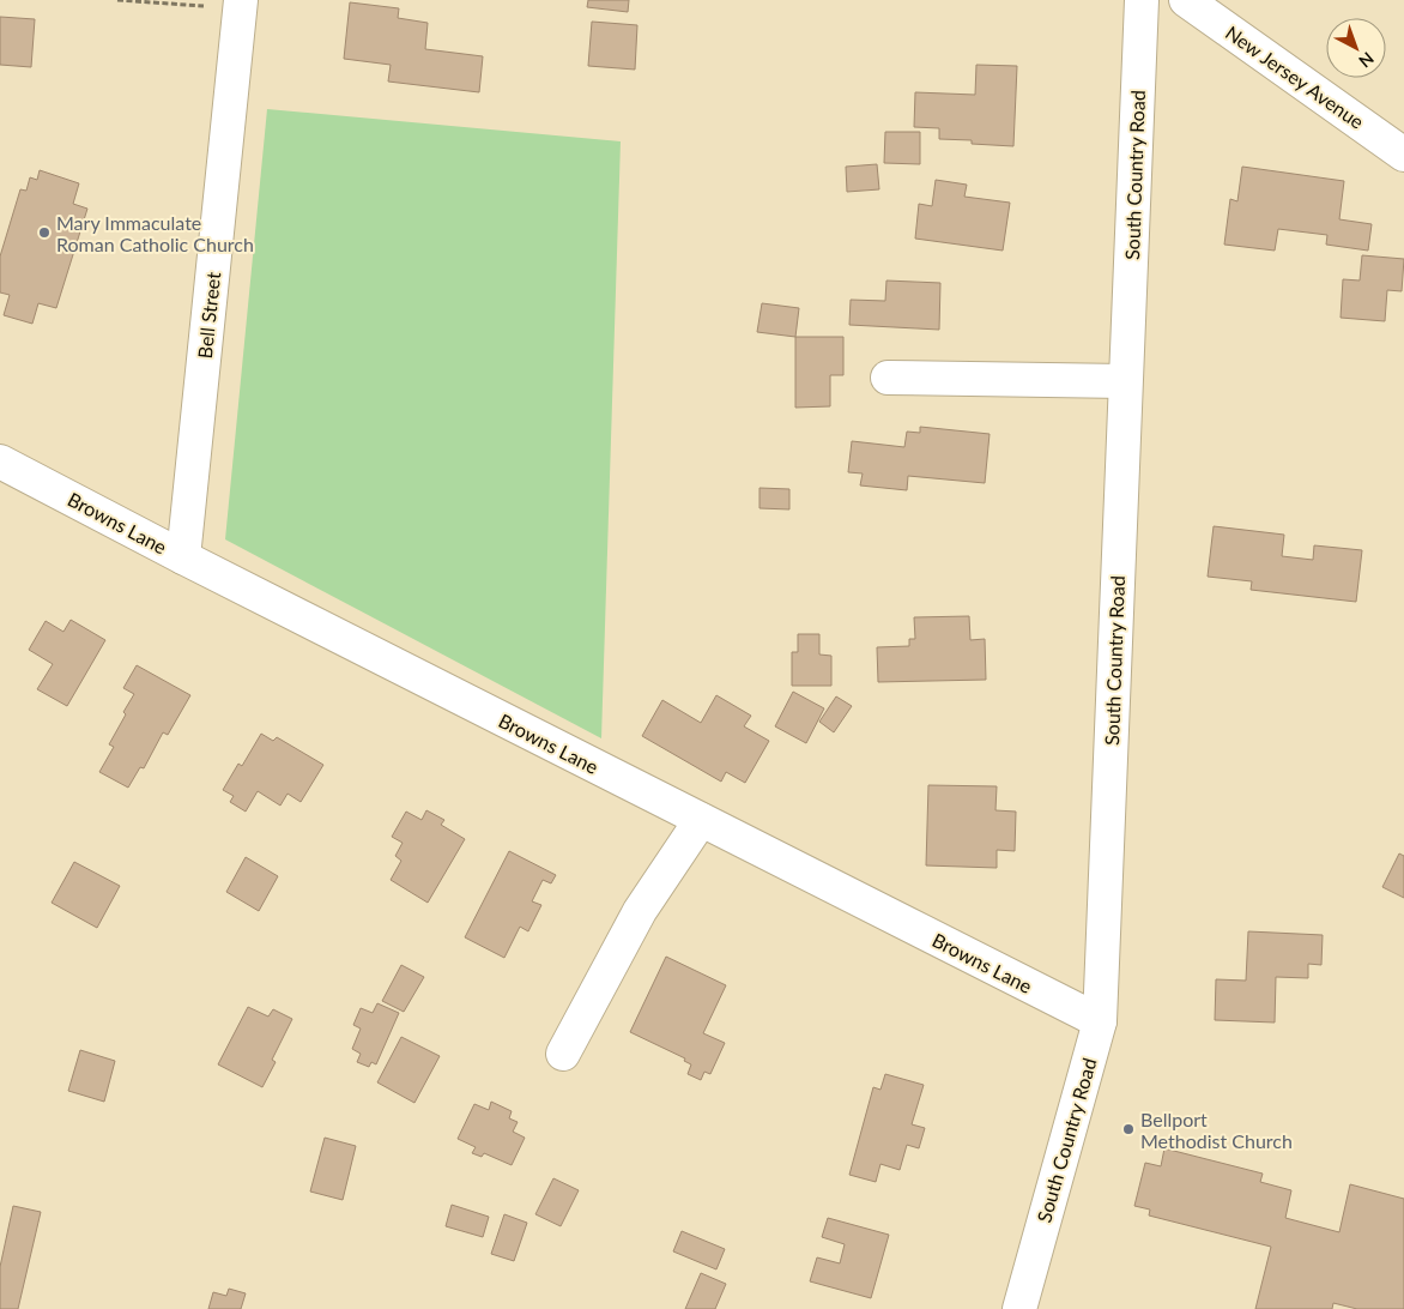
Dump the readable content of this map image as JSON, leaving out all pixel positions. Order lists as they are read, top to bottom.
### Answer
{
  "streets": {
    "street": [
      "New Jersey Avenue",
      "South Country Road",
      "Bell Street",
      "Browns Lane"
    ]
  },
  "crossings": [
    ["South Country Road", "Browns Lane"],
    ["Bell Street", "Browns Lane"]
  ],
  "places": ["Mary Immaculate Roman Catholic Church", "Bellport Methodist Church"],
  "north": "bottom right"
}
